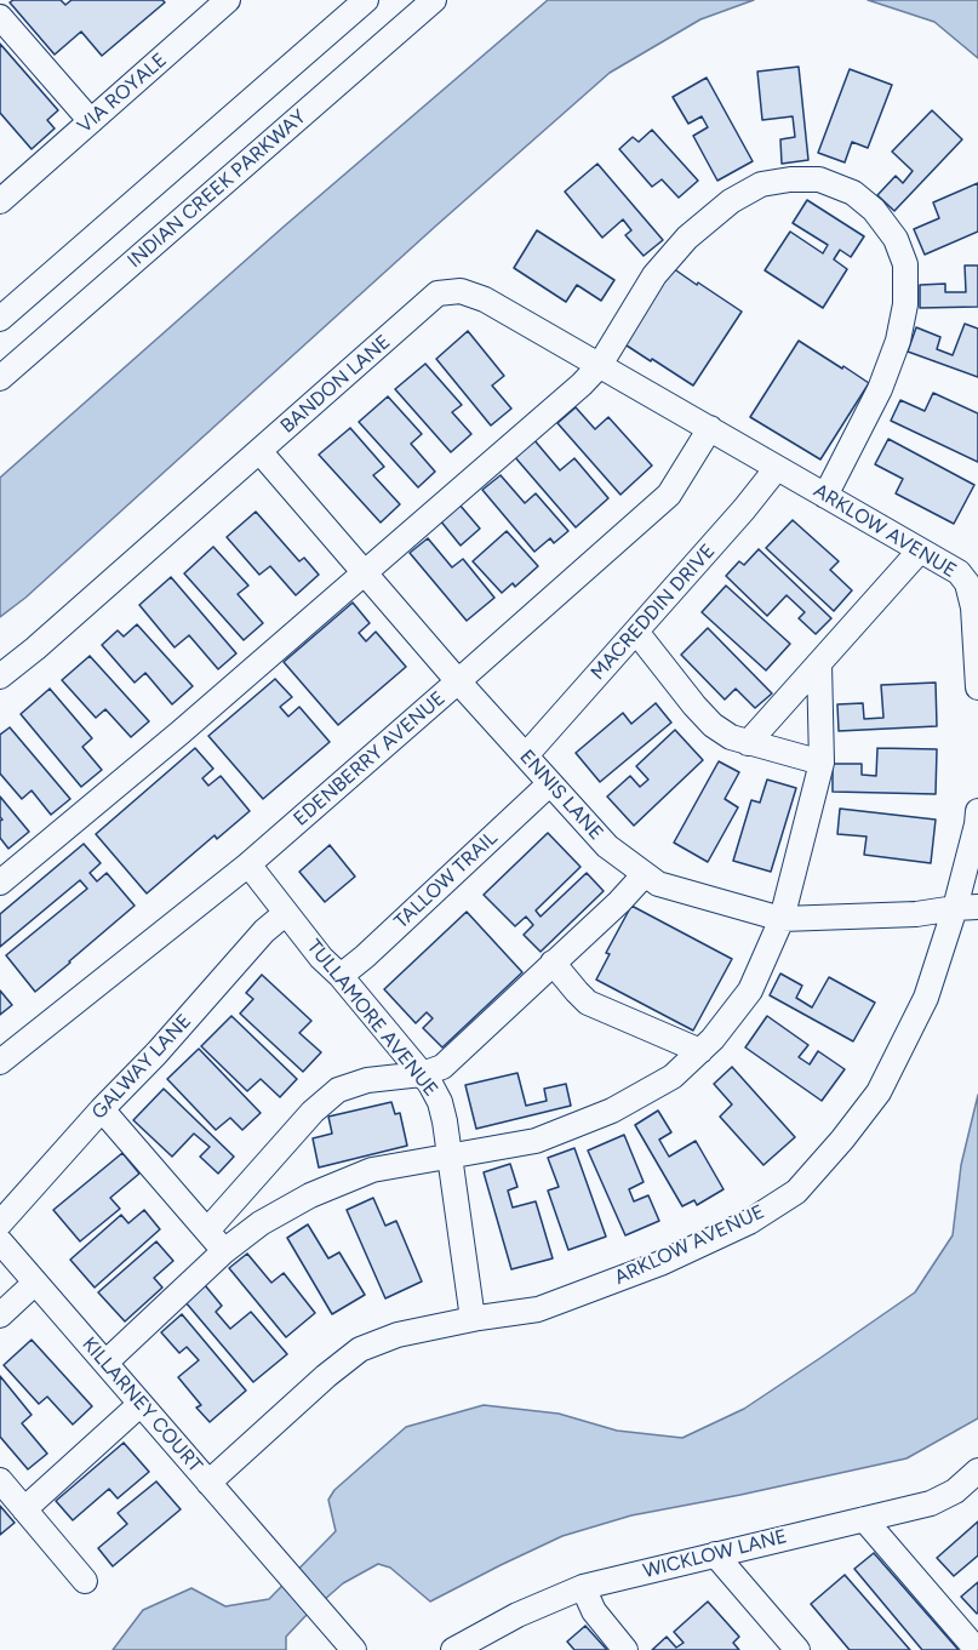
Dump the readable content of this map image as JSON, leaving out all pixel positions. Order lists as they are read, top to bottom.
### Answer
{
  "streets": {
    "street": [
      "VIA ROYALE",
      "INDIAN CREEK PARKWAY",
      "BANDON LANE",
      "ARKLOW AVENUE",
      "MACREDDIN DRIVE",
      "EDENBERRY AVENUE",
      "ENNIS LANE",
      "TALLOW TRAIL",
      "TULLAMORE AVENUE",
      "GALWAY LANE",
      "KILLARNEY COURT",
      "WICKLOW LANE"
    ]
  },
  "crossings": [
    ["BANDON LANE", "ARKLOW AVENUE"],
    ["BANDON LANE", "EDENBERRY AVENUE"],
    ["BANDON LANE", "ENNIS LANE"],
    ["ARKLOW AVENUE", "MACREDDIN DRIVE"],
    ["ARKLOW AVENUE", "EDENBERRY AVENUE"],
    ["ARKLOW AVENUE", "ENNIS LANE"],
    ["ARKLOW AVENUE", "TULLAMORE AVENUE"],
    ["ARKLOW AVENUE", "KILLARNEY COURT"],
    ["MACREDDIN DRIVE", "ENNIS LANE"],
    ["EDENBERRY AVENUE", "ENNIS LANE"],
    ["EDENBERRY AVENUE", "TULLAMORE AVENUE"],
    ["ENNIS LANE", "TALLOW TRAIL"],
    ["TALLOW TRAIL", "TULLAMORE AVENUE"],
    ["TULLAMORE AVENUE", "GALWAY LANE"]
  ]
}
